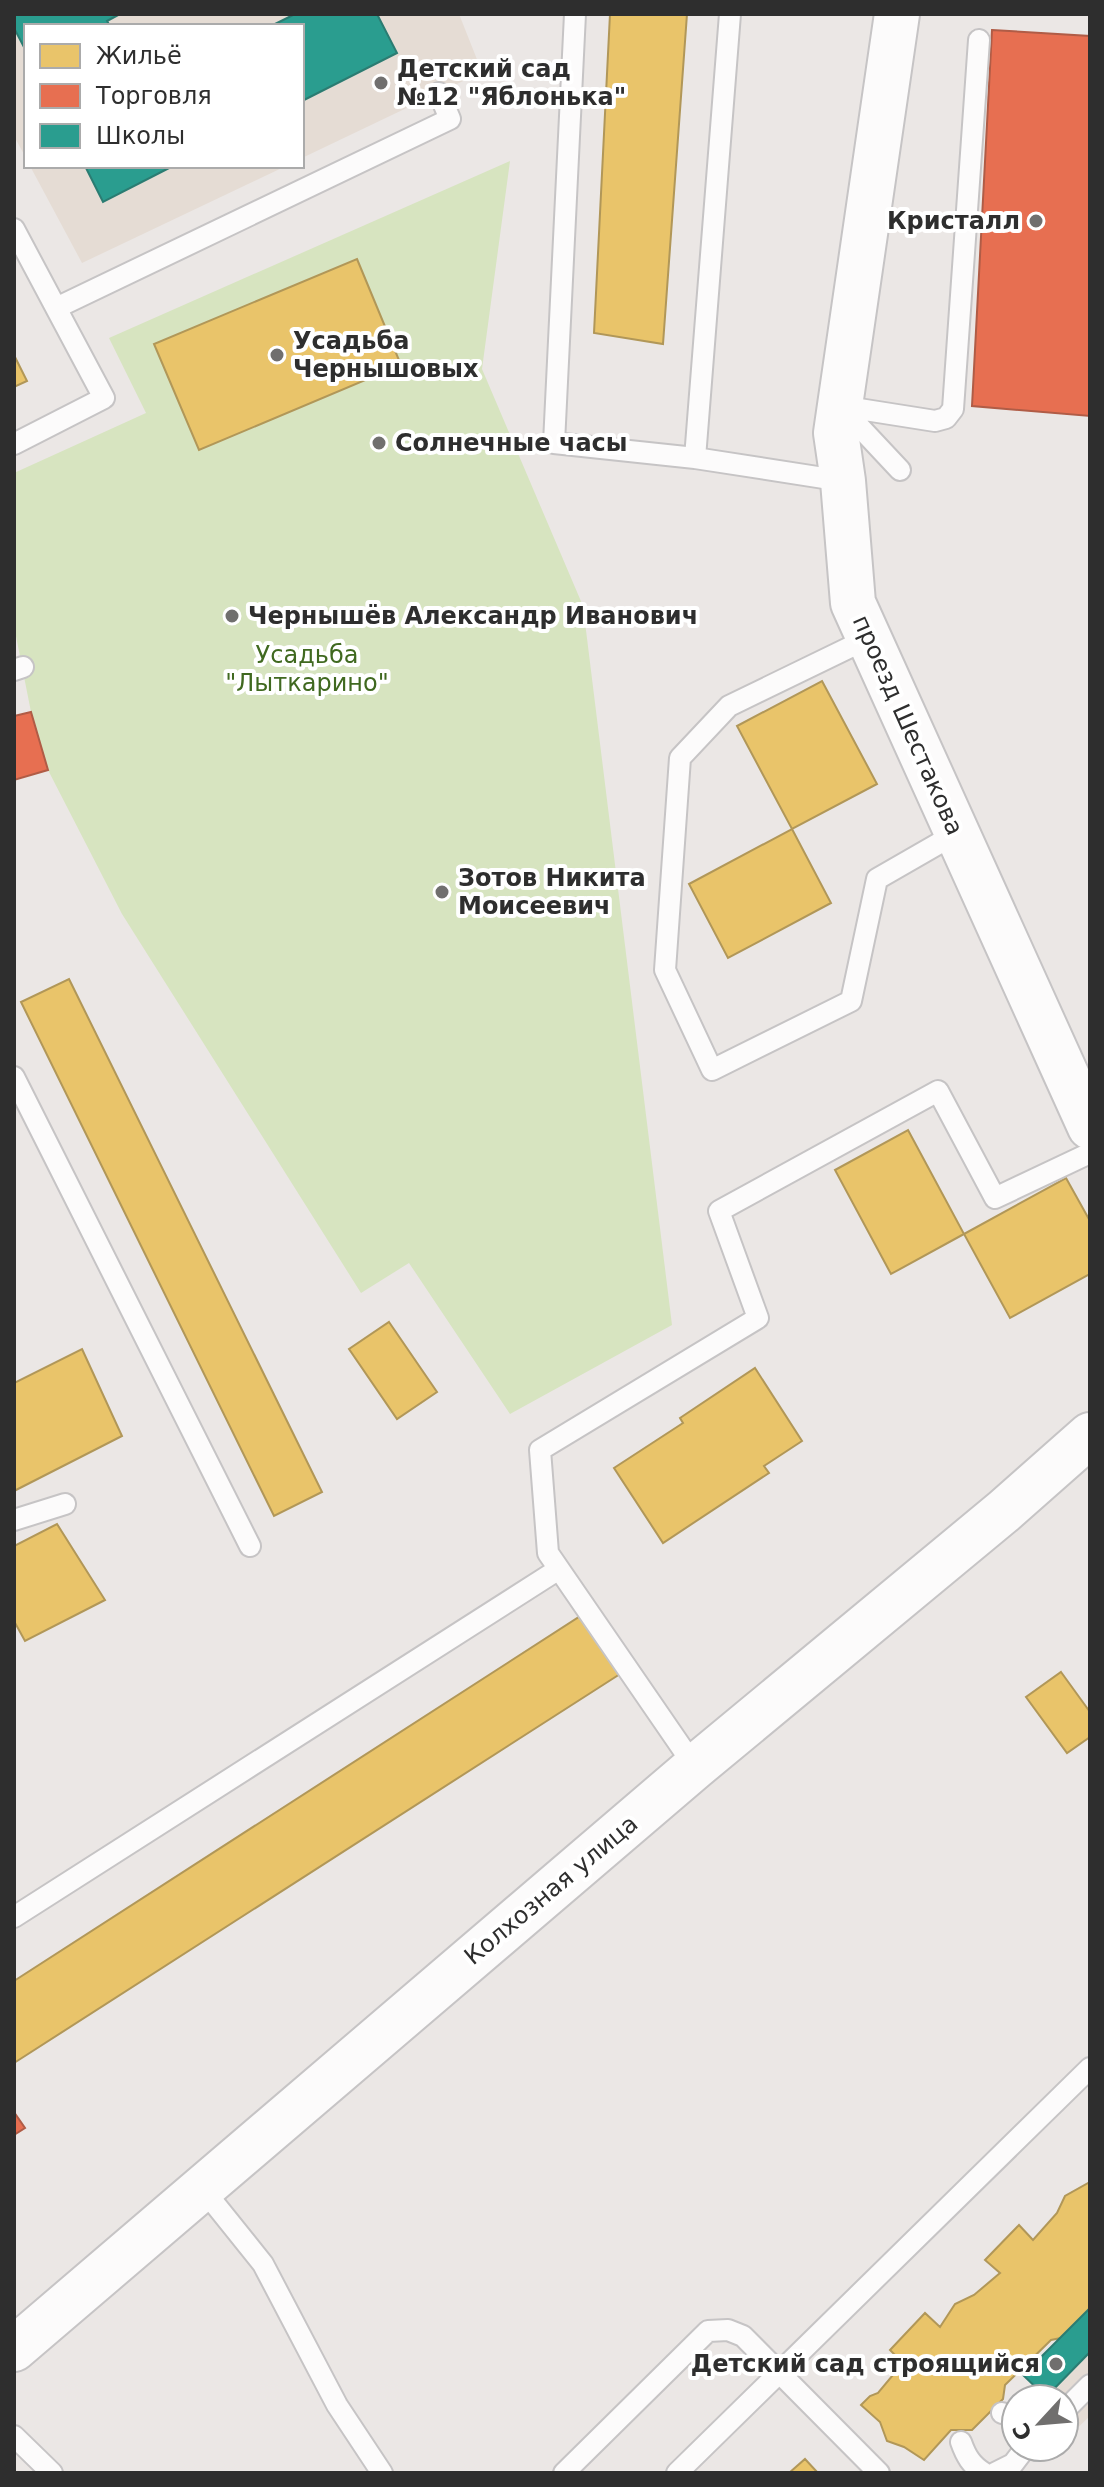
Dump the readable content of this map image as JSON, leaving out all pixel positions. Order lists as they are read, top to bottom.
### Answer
{
  "streets": {
    "street": ["проезд Шестакова", "Колхозная улица"]
  },
  "parks": ["Усадьба \"Лыткарино\""],
  "places": [
    "Детский сад №12 \"Яблонька\"",
    "Кристалл",
    "Усадьба Чернышовых",
    "Солнечные часы",
    "Чернышёв Александр Иванович",
    "Зотов Никита Моисеевич",
    "Детский сад строящийся"
  ],
  "legend": ["Жильё", "Торговля", "Школы"],
  "north": "bottom left"
}
